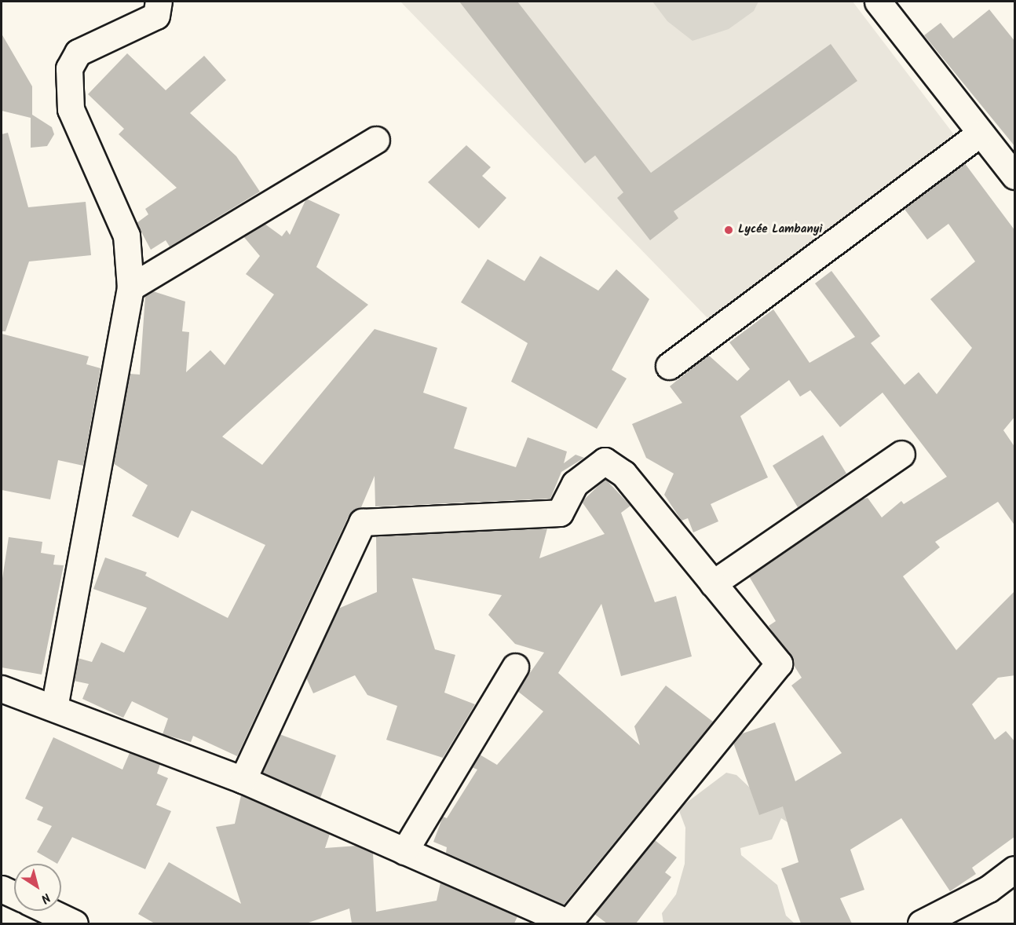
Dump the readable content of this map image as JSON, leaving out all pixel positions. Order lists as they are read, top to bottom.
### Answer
{
  "places": ["Lycée Lambanyi"],
  "north": "bottom right"
}
